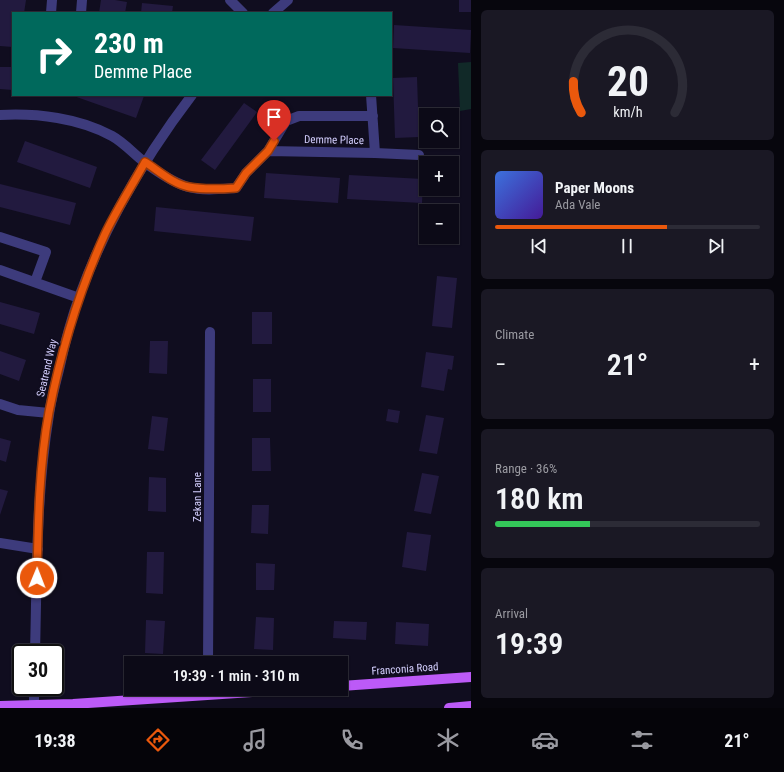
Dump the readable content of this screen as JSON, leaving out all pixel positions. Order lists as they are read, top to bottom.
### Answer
{
  "streets": {
    "main road": ["Franconia Road"],
    "street": ["Demme Place", "Seatrend Way", "Zekan Lane"]
  },
  "page": {
    "turn": ["230 m", "Demme Place"],
    "map_buttons": ["+", "−"],
    "song": ["Paper Moons", "Ada Vale"],
    "tile": [
      "Climate",
      ["Range · 36%", "180 km"],
      ["Arrival", "19:39"]
    ],
    "heat": ["−", "21°", "+"],
    "limit": "30",
    "trip": "19:39 · 1 min · 310 m",
    "tabs": ["19:38", "21°"],
    "gauge": ["20", "km/h"]
  }
}
